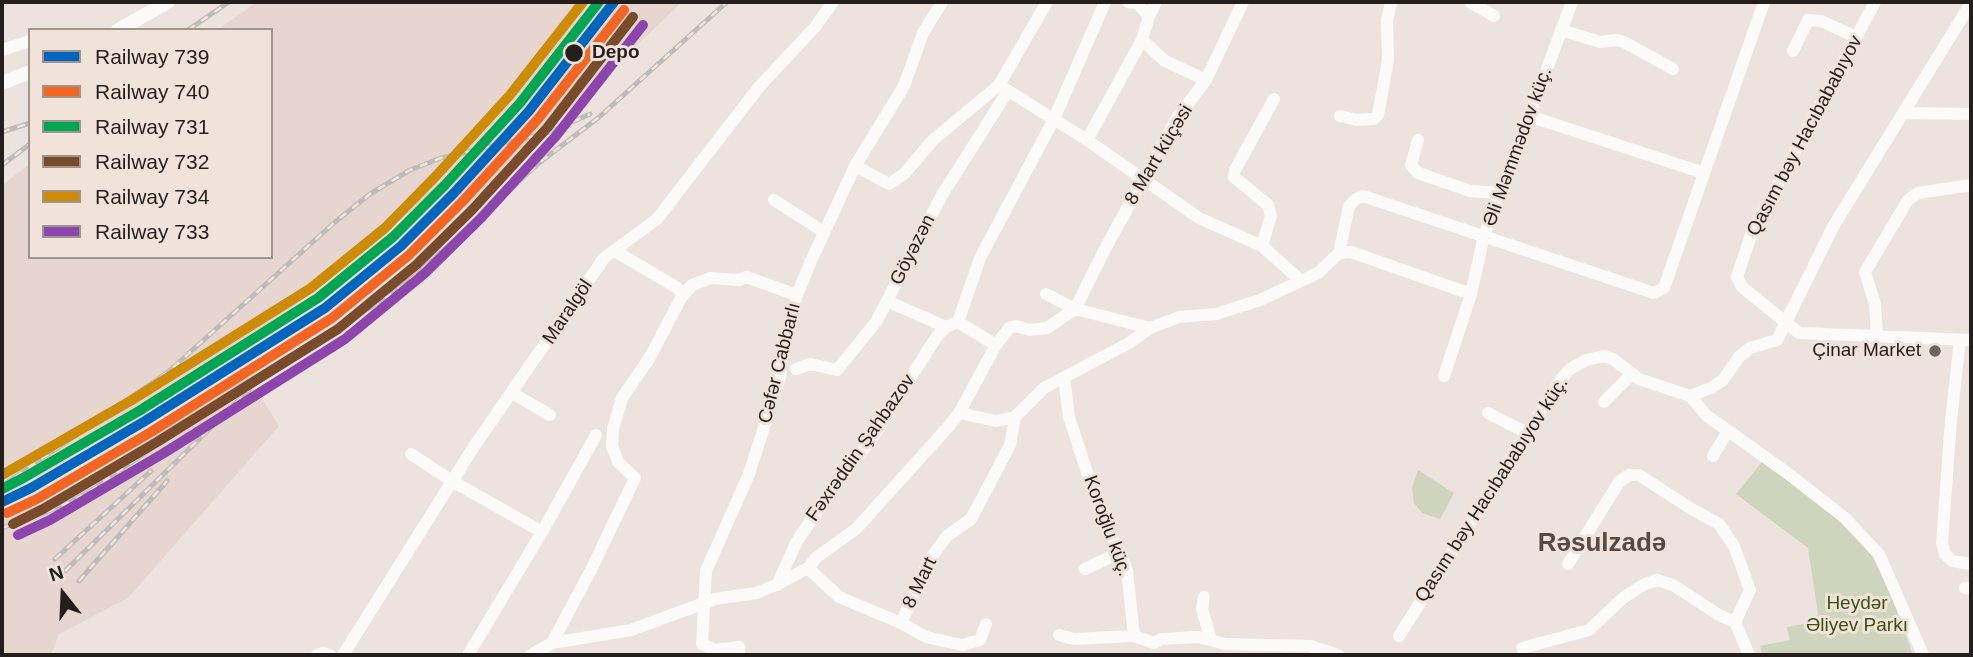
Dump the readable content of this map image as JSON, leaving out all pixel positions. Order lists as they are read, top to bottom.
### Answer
{
  "streets": {
    "street": [
      "Qasım bəy Hacıbababıyov",
      "Əli Məmmədov küç.",
      "8 Mart küçəsi",
      "Göyəzən",
      "Maralgöl",
      "Cəfər Cabbarlı",
      "Fəxrəddin Şahbazov",
      "Qasım bəy Hacıbababıyov küç.",
      "Koroğlu küç.",
      "8 Mart"
    ]
  },
  "districts": ["Rəsulzadə"],
  "parks": ["Heydər Əliyev Parkı"],
  "places": ["Depo", "Çinar Market"],
  "lines": [
    "rail line 739",
    "rail line 731",
    "rail line 734",
    "rail line 740",
    "rail line 732",
    "rail line 733"
  ],
  "legend": [
    "Railway 739",
    "Railway 740",
    "Railway 731",
    "Railway 732",
    "Railway 734",
    "Railway 733"
  ],
  "north": "top"
}
